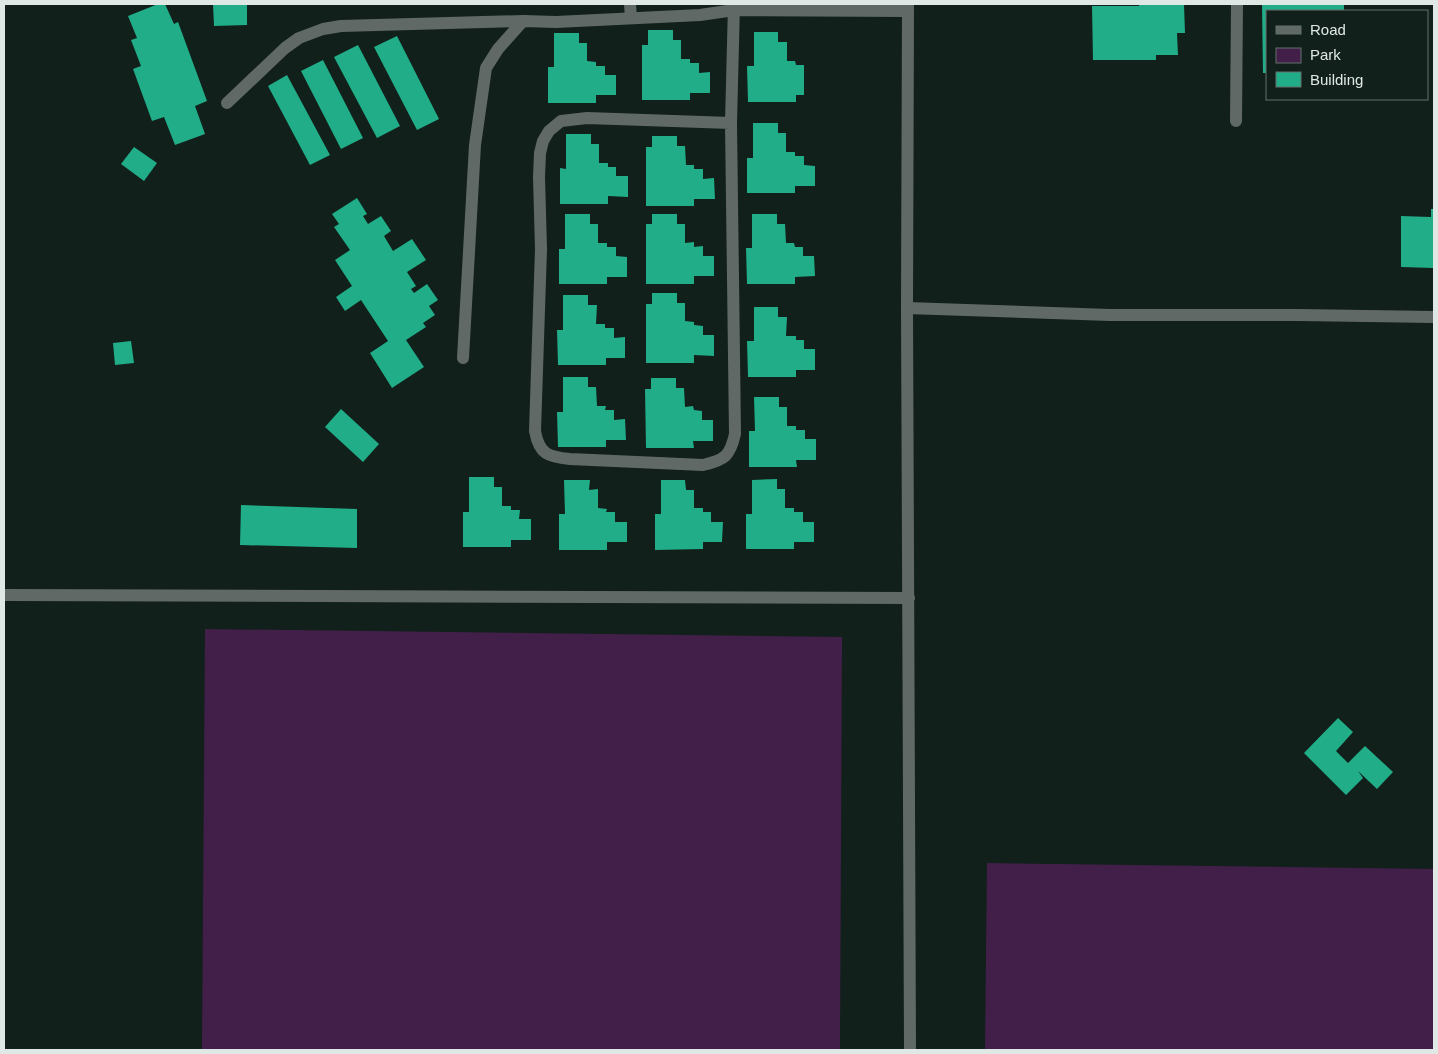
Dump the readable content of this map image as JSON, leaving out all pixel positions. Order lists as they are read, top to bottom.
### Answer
{
  "legend": ["Road", "Park", "Building"]
}
